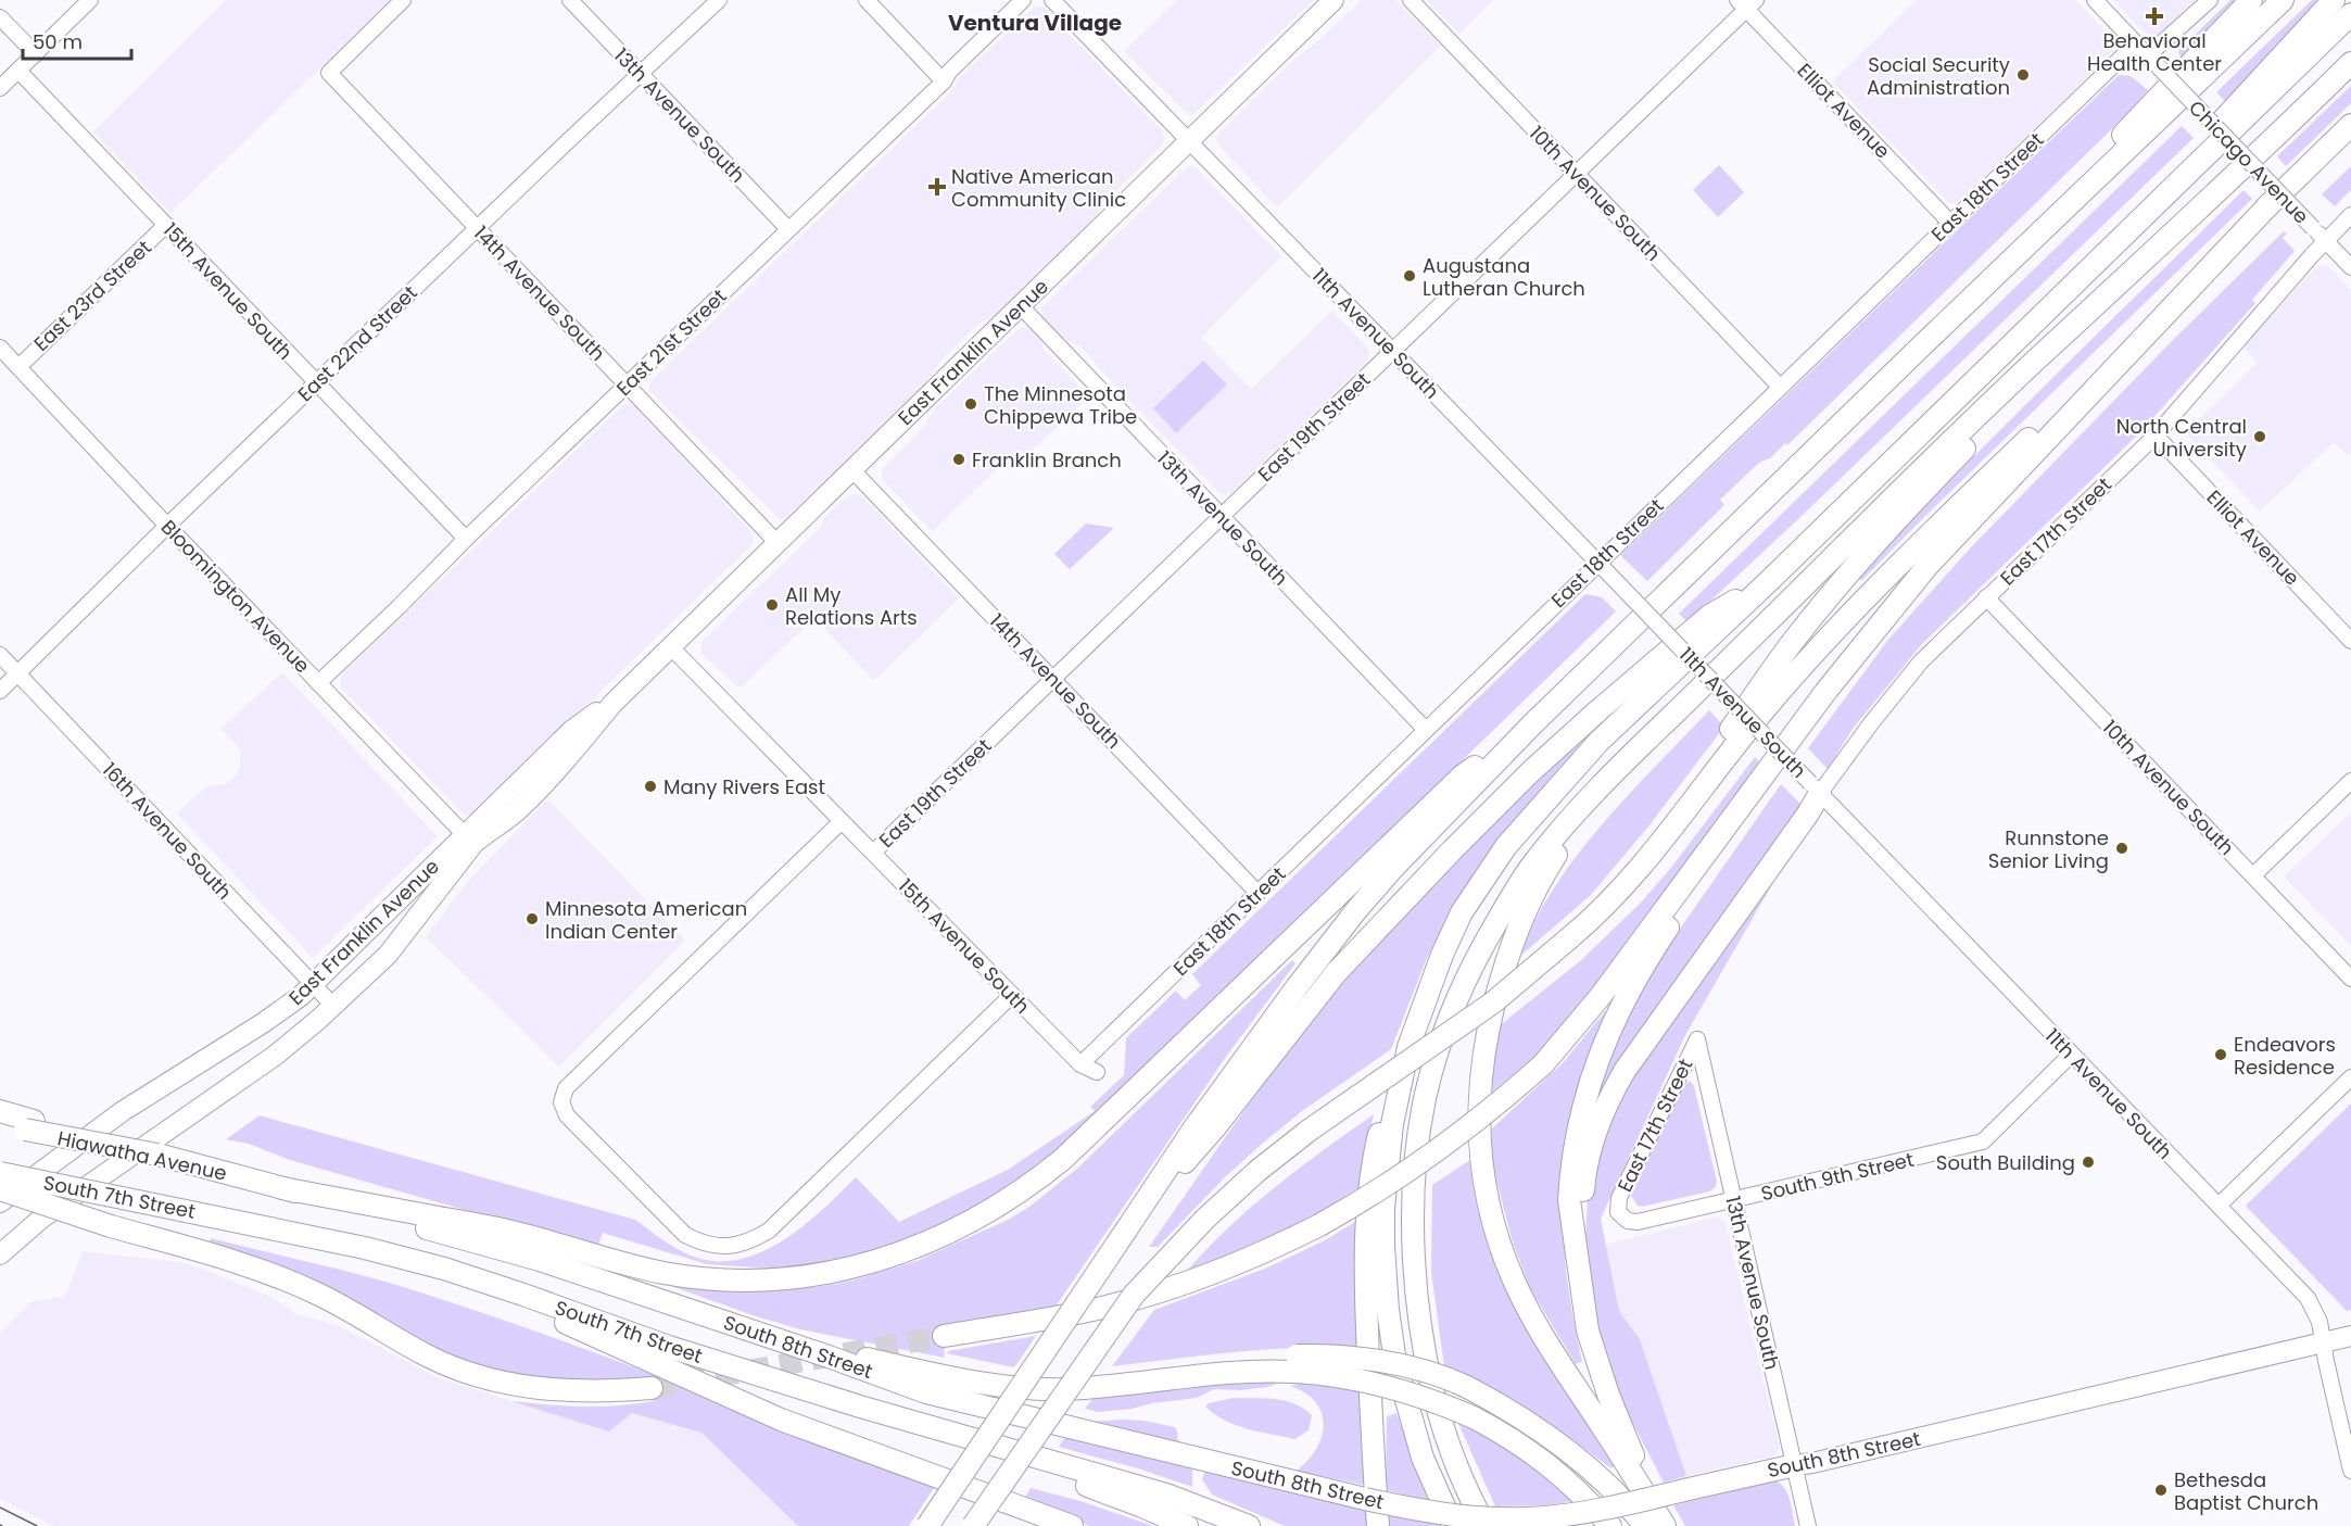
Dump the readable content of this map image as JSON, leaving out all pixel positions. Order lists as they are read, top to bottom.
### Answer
{
  "streets": {
    "highway": ["Hiawatha Avenue", "South 7th Street", "South 8th Street"],
    "main road": ["East Franklin Avenue"],
    "street": [
      "Elliot Avenue",
      "13th Avenue South",
      "Chicago Avenue",
      "East 18th Street",
      "10th Avenue South",
      "15th Avenue South",
      "14th Avenue South",
      "East 23rd Street",
      "11th Avenue South",
      "East 21st Street",
      "East 22nd Street",
      "East 19th Street",
      "East 17th Street",
      "Bloomington Avenue",
      "16th Avenue South",
      "South 9th Street"
    ]
  },
  "crossings": [
    ["Elliot Avenue", "East 18th Street"],
    ["Elliot Avenue", "East 19th Street"],
    ["Elliot Avenue", "East 17th Street"],
    ["13th Avenue South", "East 18th Street"],
    ["13th Avenue South", "East 21st Street"],
    ["13th Avenue South", "East 22nd Street"],
    ["13th Avenue South", "East Franklin Avenue"],
    ["13th Avenue South", "East 19th Street"],
    ["13th Avenue South", "East 17th Street"],
    ["13th Avenue South", "South 9th Street"],
    ["13th Avenue South", "South 8th Street"],
    ["Chicago Avenue", "East 18th Street"],
    ["Chicago Avenue", "East 17th Street"],
    ["East 18th Street", "10th Avenue South"],
    ["East 18th Street", "15th Avenue South"],
    ["East 18th Street", "14th Avenue South"],
    ["East 18th Street", "11th Avenue South"],
    ["10th Avenue South", "East 19th Street"],
    ["10th Avenue South", "East 17th Street"],
    ["15th Avenue South", "East 23rd Street"],
    ["15th Avenue South", "East 21st Street"],
    ["15th Avenue South", "East 22nd Street"],
    ["15th Avenue South", "East Franklin Avenue"],
    ["15th Avenue South", "East 19th Street"],
    ["14th Avenue South", "East 21st Street"],
    ["14th Avenue South", "East 22nd Street"],
    ["14th Avenue South", "East Franklin Avenue"],
    ["14th Avenue South", "East 19th Street"],
    ["East 23rd Street", "Bloomington Avenue"],
    ["11th Avenue South", "East Franklin Avenue"],
    ["11th Avenue South", "East 19th Street"],
    ["11th Avenue South", "East 17th Street"],
    ["11th Avenue South", "South 9th Street"],
    ["11th Avenue South", "South 8th Street"],
    ["East 21st Street", "Bloomington Avenue"],
    ["East 22nd Street", "Bloomington Avenue"],
    ["East 22nd Street", "16th Avenue South"],
    ["East Franklin Avenue", "Bloomington Avenue"],
    ["East Franklin Avenue", "16th Avenue South"],
    ["East 17th Street", "South 9th Street"],
    ["Hiawatha Avenue", "South 8th Street"]
  ],
  "districts": ["Ventura Village"],
  "places": {
    "health": ["Behavioral Health Center", "Native American Community Clinic"],
    "other": [
      "Social Security Administration",
      "Augustana Lutheran Church",
      "The Minnesota Chippewa Tribe",
      "North Central University",
      "Franklin Branch",
      "All My Relations Arts",
      "Many Rivers East",
      "Runnstone Senior Living",
      "Minnesota American Indian Center",
      "Endeavors Residence",
      "South Building",
      "Bethesda Baptist Church"
    ]
  },
  "scale_bar": "50 m"
}
